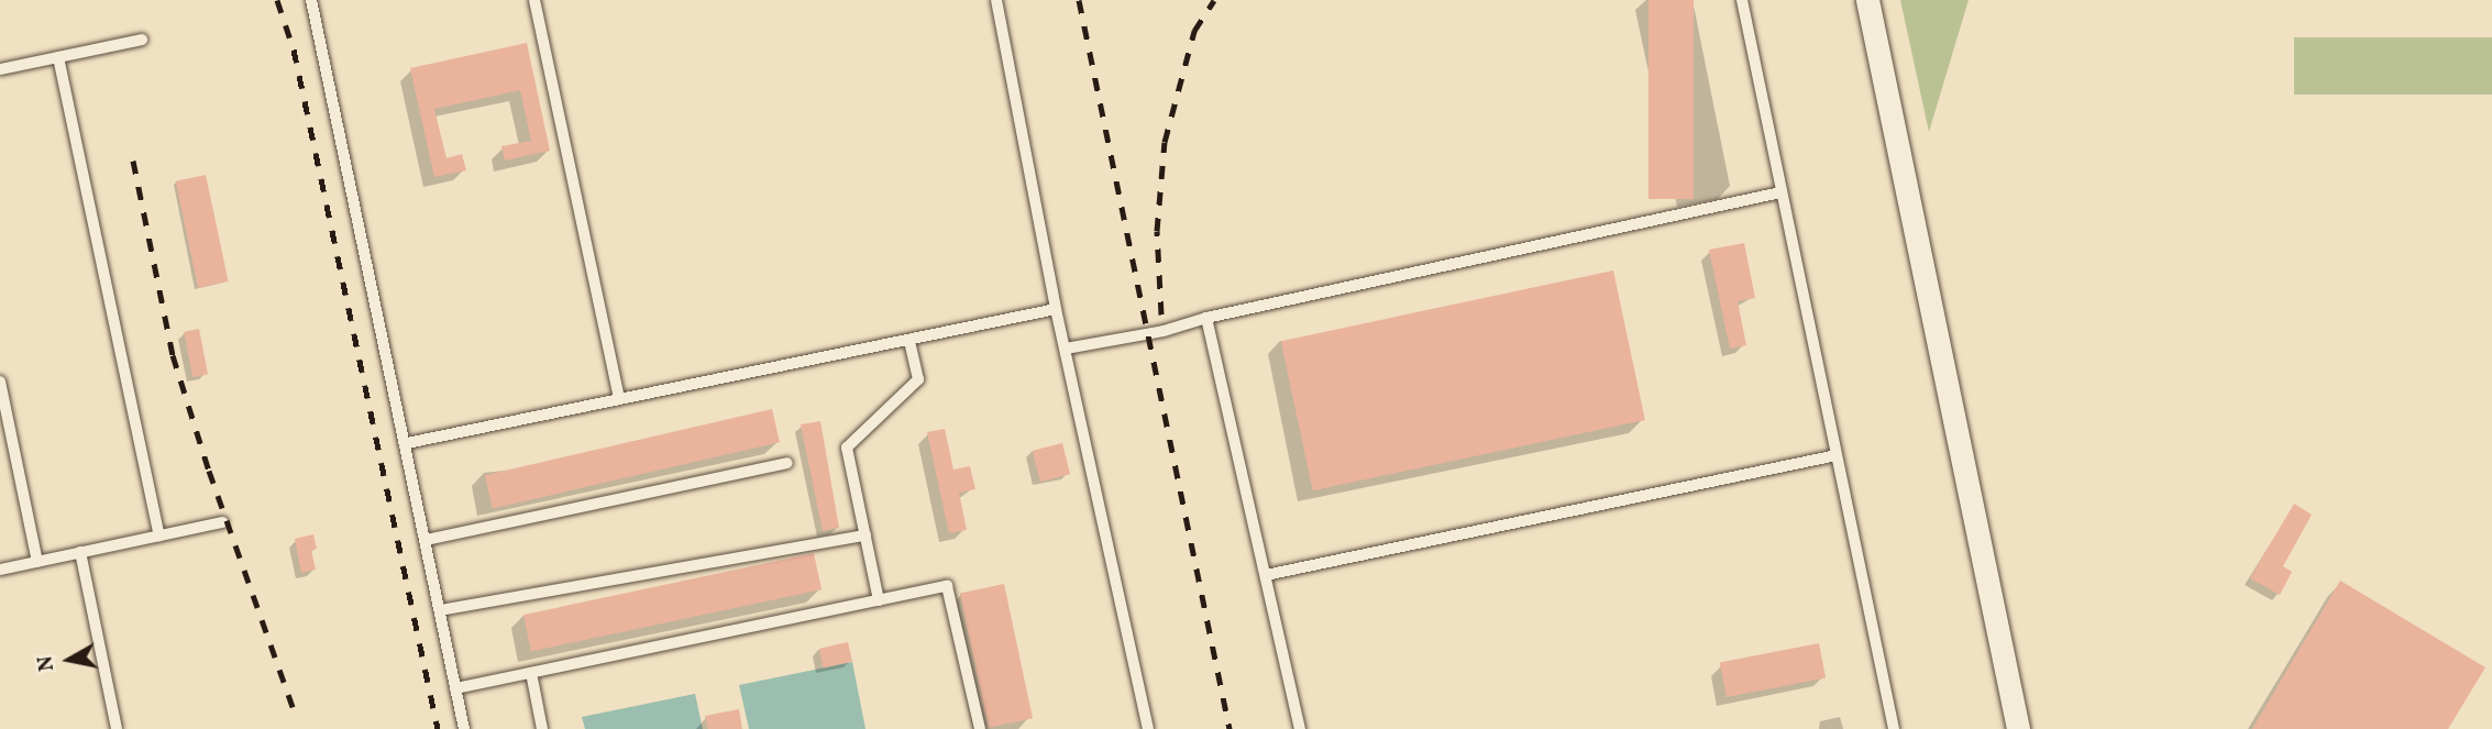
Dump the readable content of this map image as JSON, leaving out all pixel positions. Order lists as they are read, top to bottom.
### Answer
{
  "north": "left"
}
